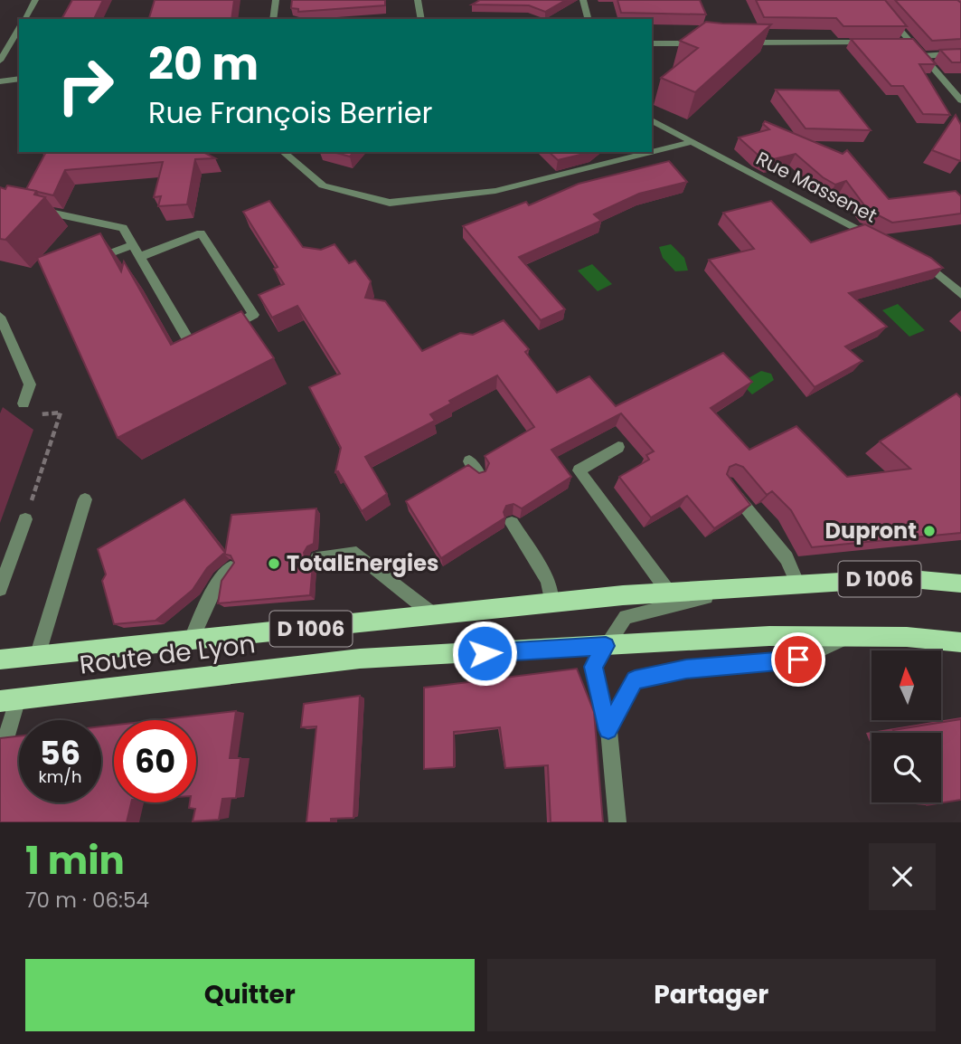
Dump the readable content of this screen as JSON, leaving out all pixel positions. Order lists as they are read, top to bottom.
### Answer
{
  "streets": {
    "main road": ["D 1006", "Route de Lyon"],
    "street": ["Rue Massenet"]
  },
  "crossings": [
    ["D 1006", "Route de Lyon"]
  ],
  "places": ["Dupront", "TotalEnergies"],
  "north": "top",
  "page": {
    "turn": ["20 m", "Rue François Berrier"],
    "speed": "56 km/h",
    "limit": "60",
    "heading": ["1 min", "70 m · 06:54"],
    "buttons": ["Quitter", "Partager"]
  }
}
